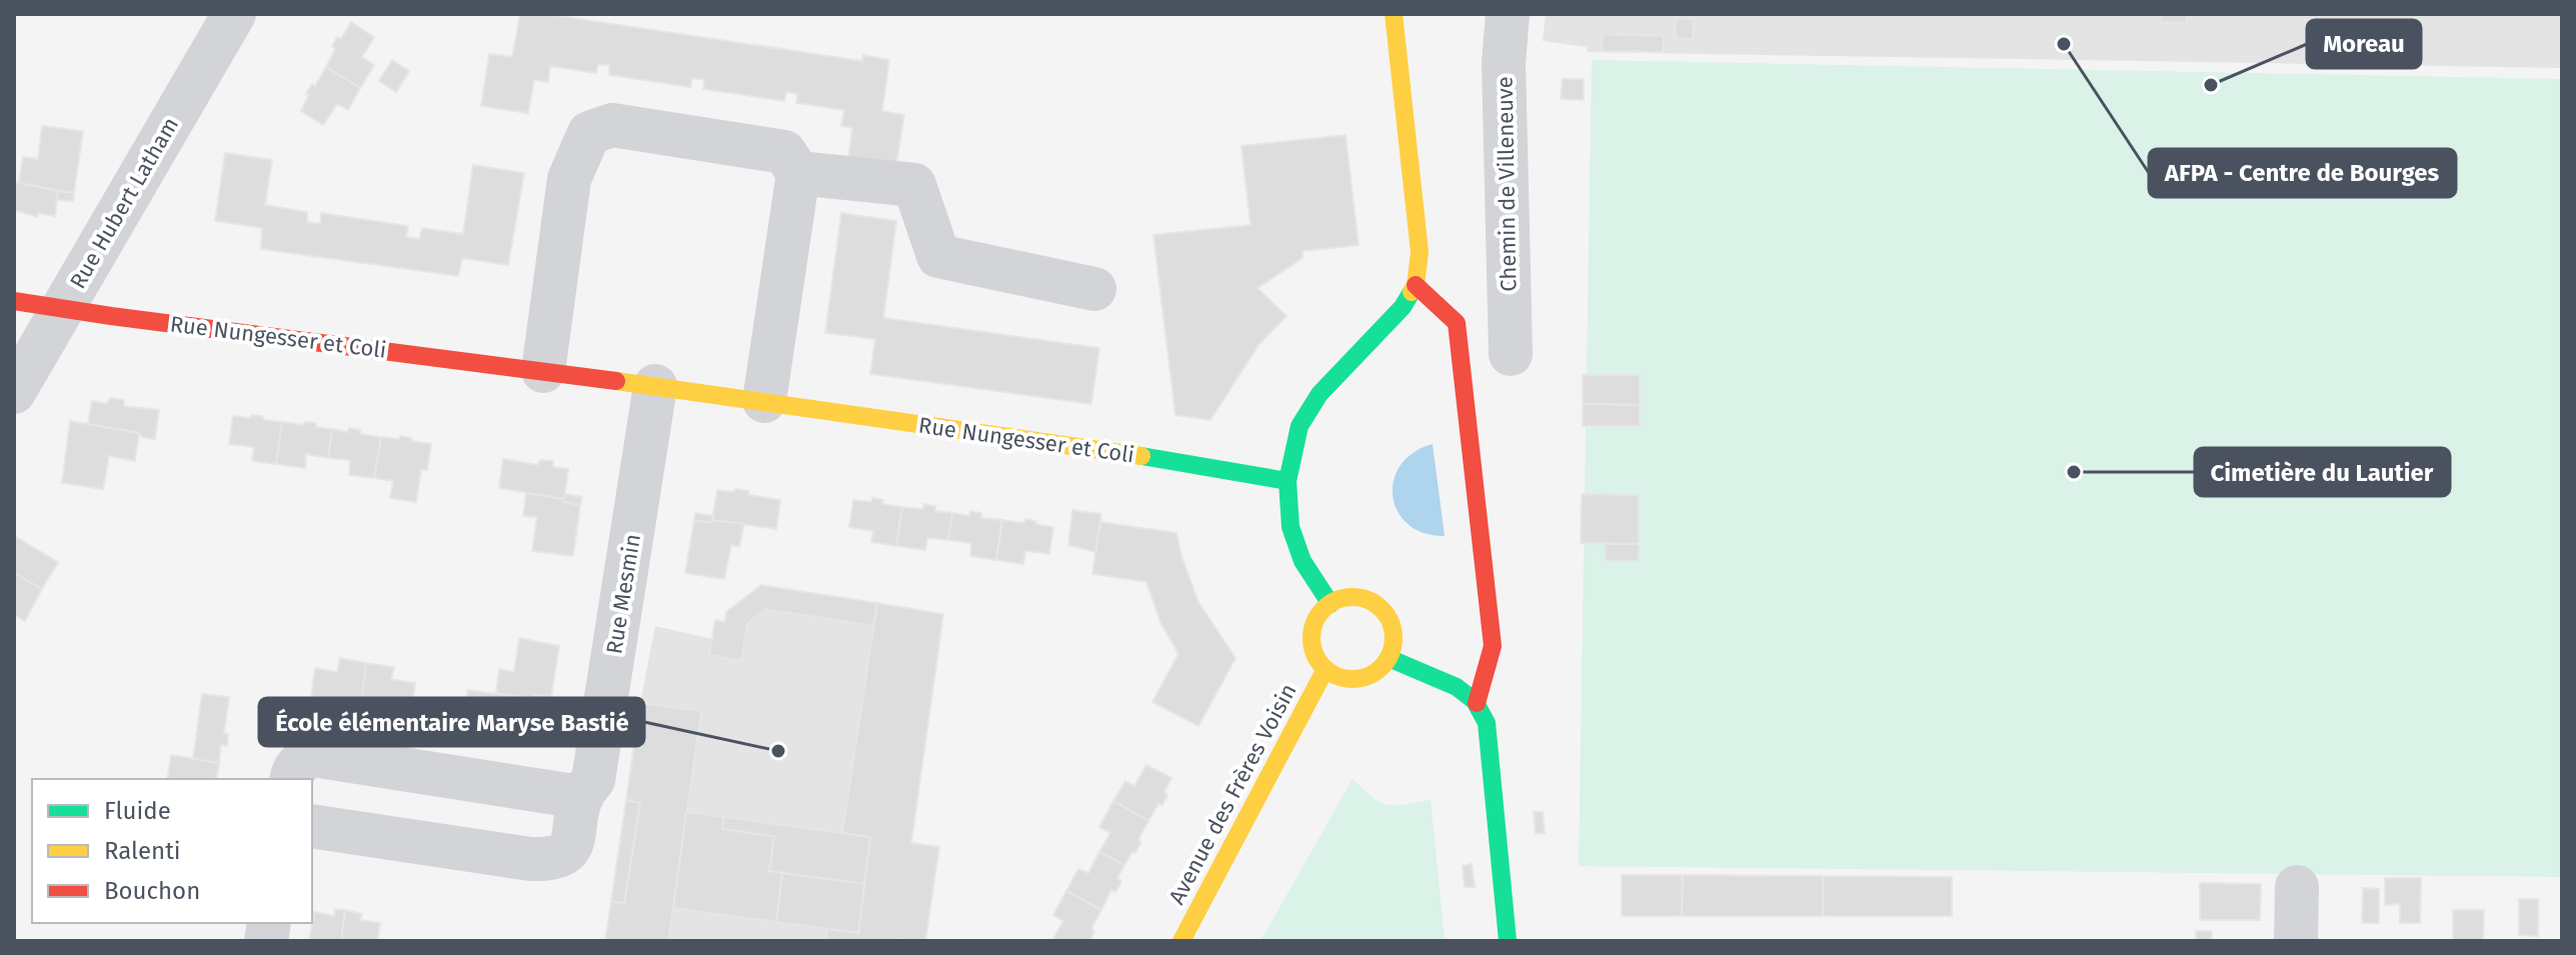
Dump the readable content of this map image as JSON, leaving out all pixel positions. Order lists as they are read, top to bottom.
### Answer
{
  "streets": {
    "main road": ["Rue Nungesser et Coli", "Avenue des Frères Voisin"],
    "street": ["Chemin de Villeneuve", "Rue Hubert Latham", "Rue Mesmin"]
  },
  "crossings": [
    ["Rue Hubert Latham", "Rue Nungesser et Coli"],
    ["Rue Nungesser et Coli", "Rue Mesmin"]
  ],
  "places": [
    "AFPA - Centre de Bourges",
    "Moreau",
    "Cimetière du Lautier",
    "École élémentaire Maryse Bastié"
  ],
  "legend": ["Fluide", "Ralenti", "Bouchon"]
}
